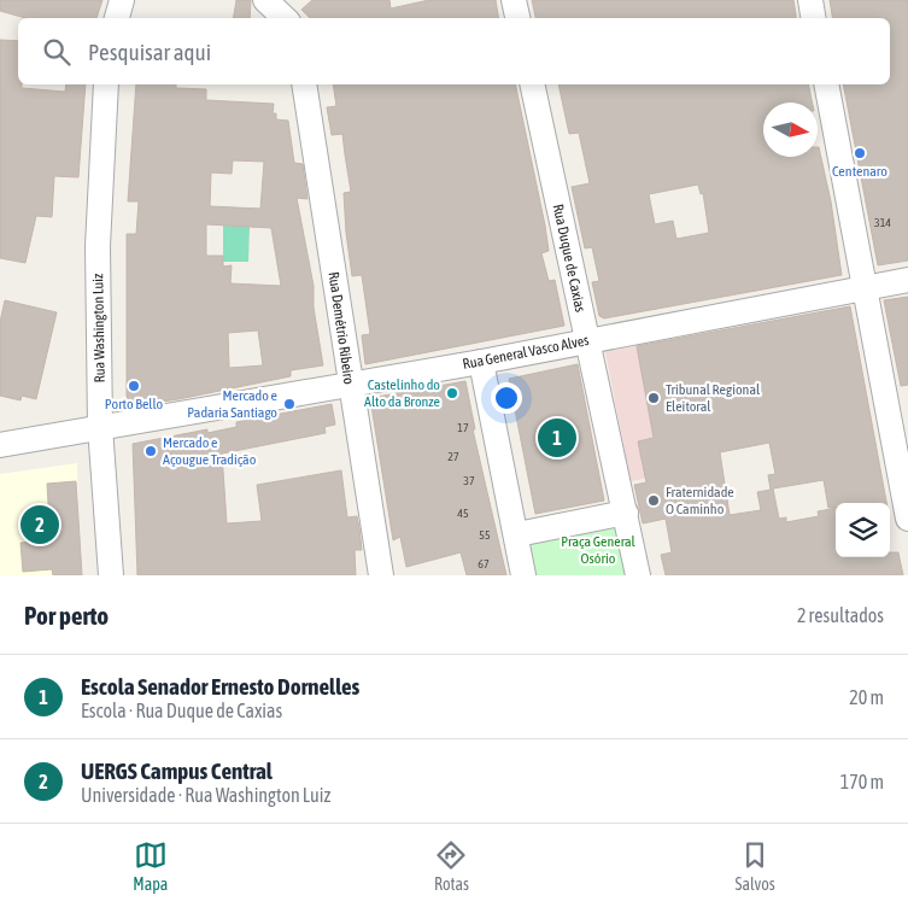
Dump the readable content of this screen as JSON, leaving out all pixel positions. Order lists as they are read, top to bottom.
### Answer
{
  "streets": {
    "street": [
      "Rua Duque de Caxias",
      "Rua Washington Luiz",
      "Rua Demétrio Ribeiro",
      "Rua General Vasco Alves"
    ]
  },
  "crossings": [
    ["Rua Duque de Caxias", "Rua General Vasco Alves"],
    ["Rua Washington Luiz", "Rua General Vasco Alves"],
    ["Rua Demétrio Ribeiro", "Rua General Vasco Alves"]
  ],
  "parks": ["Praça General Osório"],
  "places": [
    "Centenaro",
    "Porto Bello",
    "Castelinho do Alto da Bronze",
    "Tribunal Regional Eleitoral",
    "Mercado e Padaria Santiago",
    "Mercado e Açougue Tradição",
    "Fraternidade O Caminho"
  ],
  "house_numbers": [
    "314",
    "17",
    "27",
    "37",
    "45",
    "55",
    "67"
  ],
  "north": "right",
  "page": {
    "search": "Pesquisar aqui",
    "pins": ["1", "2"],
    "heading": ["Por perto", "2 resultados"],
    "list": [
      {
        "mark": "1",
        "name": "Escola Senador Ernesto Dornelles",
        "note": "Escola · Rua Duque de Caxias",
        "value": "20 m"
      },
      {
        "mark": "2",
        "name": "UERGS Campus Central",
        "note": "Universidade · Rua Washington Luiz",
        "value": "170 m"
      }
    ],
    "nav": ["Mapa", "Rotas", "Salvos"]
  }
}
